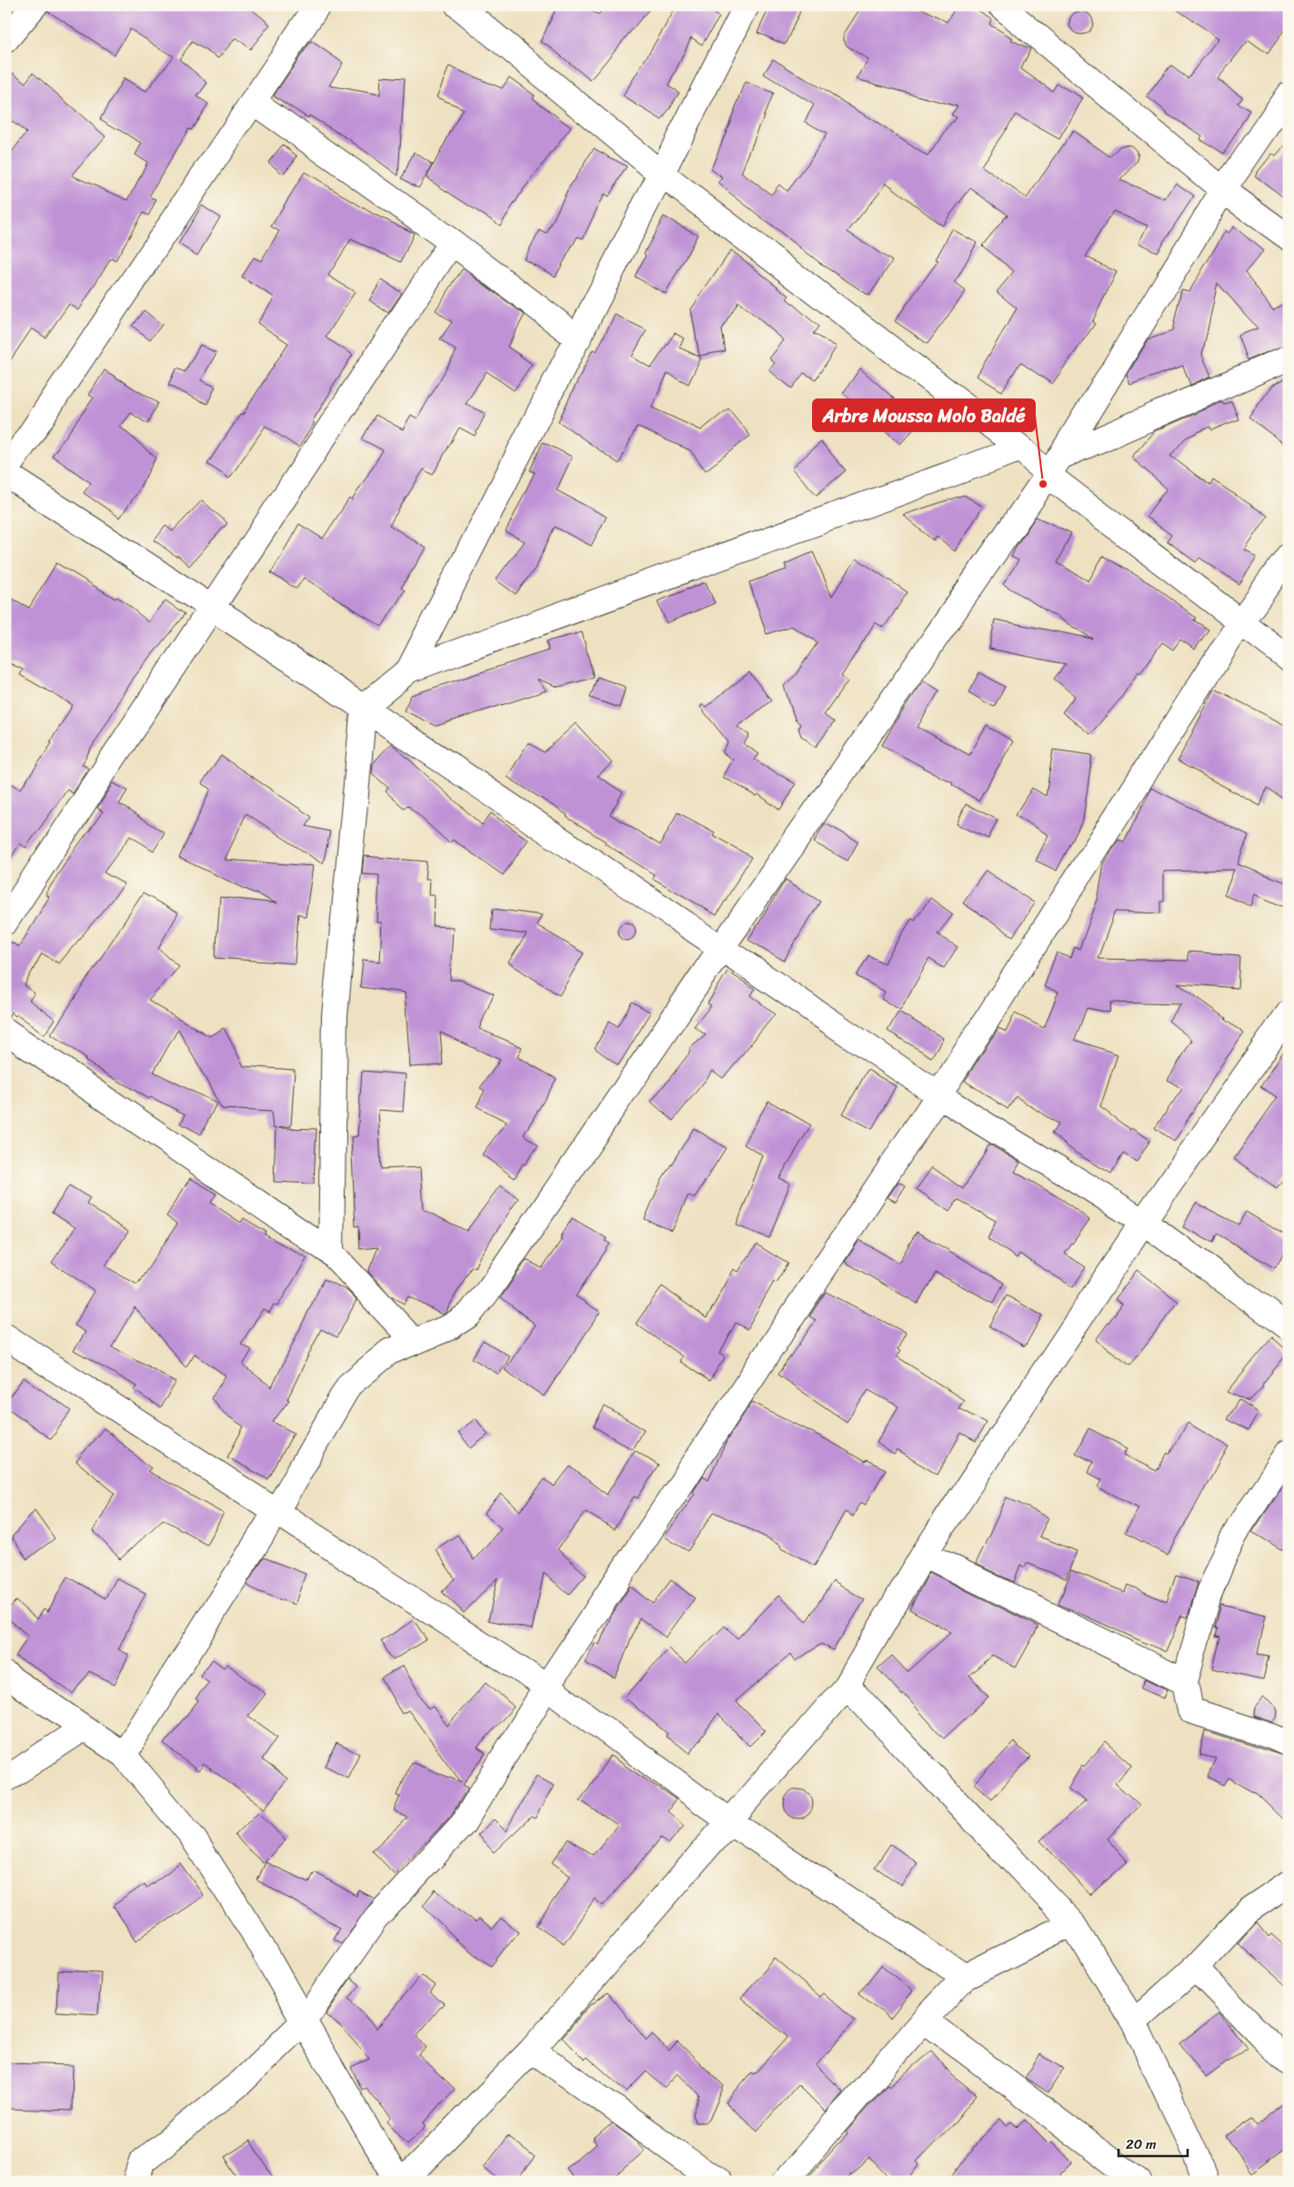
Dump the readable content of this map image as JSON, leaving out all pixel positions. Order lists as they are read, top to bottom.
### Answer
{
  "places": ["Arbre Moussa Molo Baldé"],
  "scale_bar": "20 m"
}
